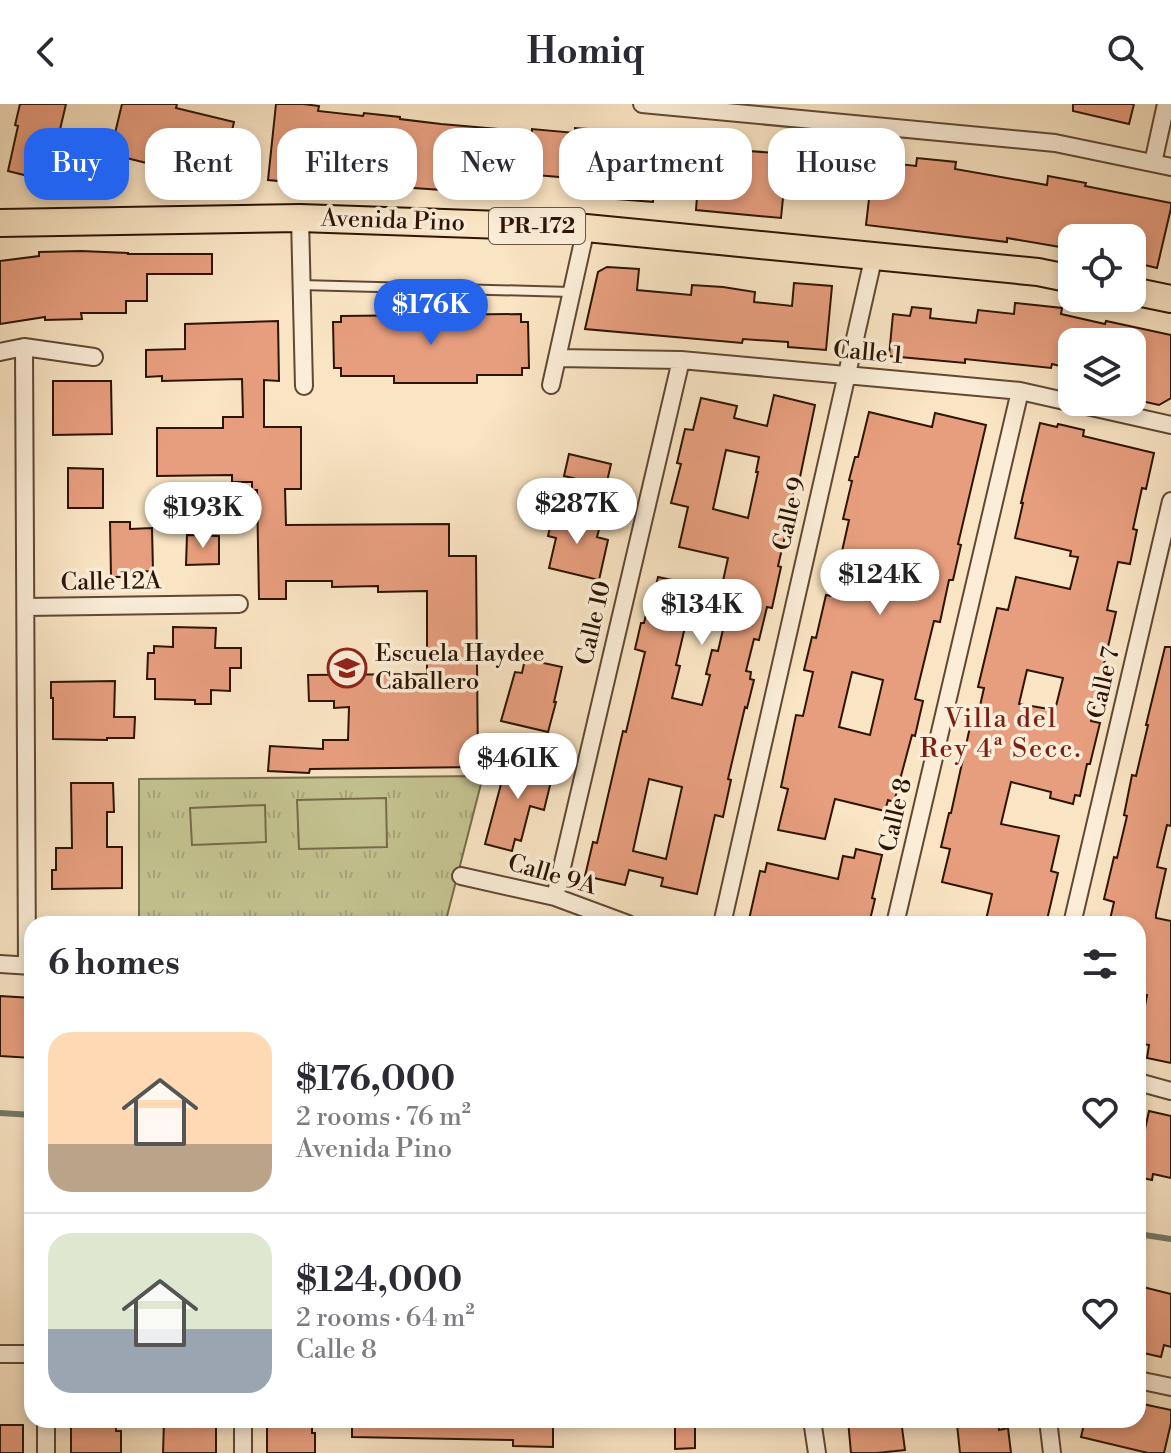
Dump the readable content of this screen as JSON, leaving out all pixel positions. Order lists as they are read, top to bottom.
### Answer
{
  "streets": {
    "main road": ["Avenida Pino", "PR-172"],
    "street": [
      "Calle 1",
      "Calle 9",
      "Calle 12A",
      "Calle 10",
      "Calle 7",
      "Calle 8",
      "Calle 9A"
    ]
  },
  "crossings": [
    ["Avenida Pino", "Calle 9"],
    ["Calle 1", "Calle 9"],
    ["Calle 1", "Calle 10"],
    ["Calle 1", "Calle 8"],
    ["Calle 10", "Calle 9A"]
  ],
  "districts": ["Villa del Rey 4ª Secc."],
  "places": {
    "school or university": ["Escuela Haydee Caballero"]
  },
  "page": {
    "header": "Homiq",
    "chip": [
      "Buy",
      "Rent",
      "Filters",
      "New",
      "Apartment",
      "House"
    ],
    "price": [
      "$176K",
      "$287K",
      "$193K",
      "$124K",
      "$134K",
      "$461K"
    ],
    "heading": "6 homes",
    "list": [
      {
        "name": "$176,000",
        "note": "2 rooms · 76 m² · Avenida Pino"
      },
      {
        "name": "$124,000",
        "note": "2 rooms · 64 m² · Calle 8"
      }
    ]
  }
}
